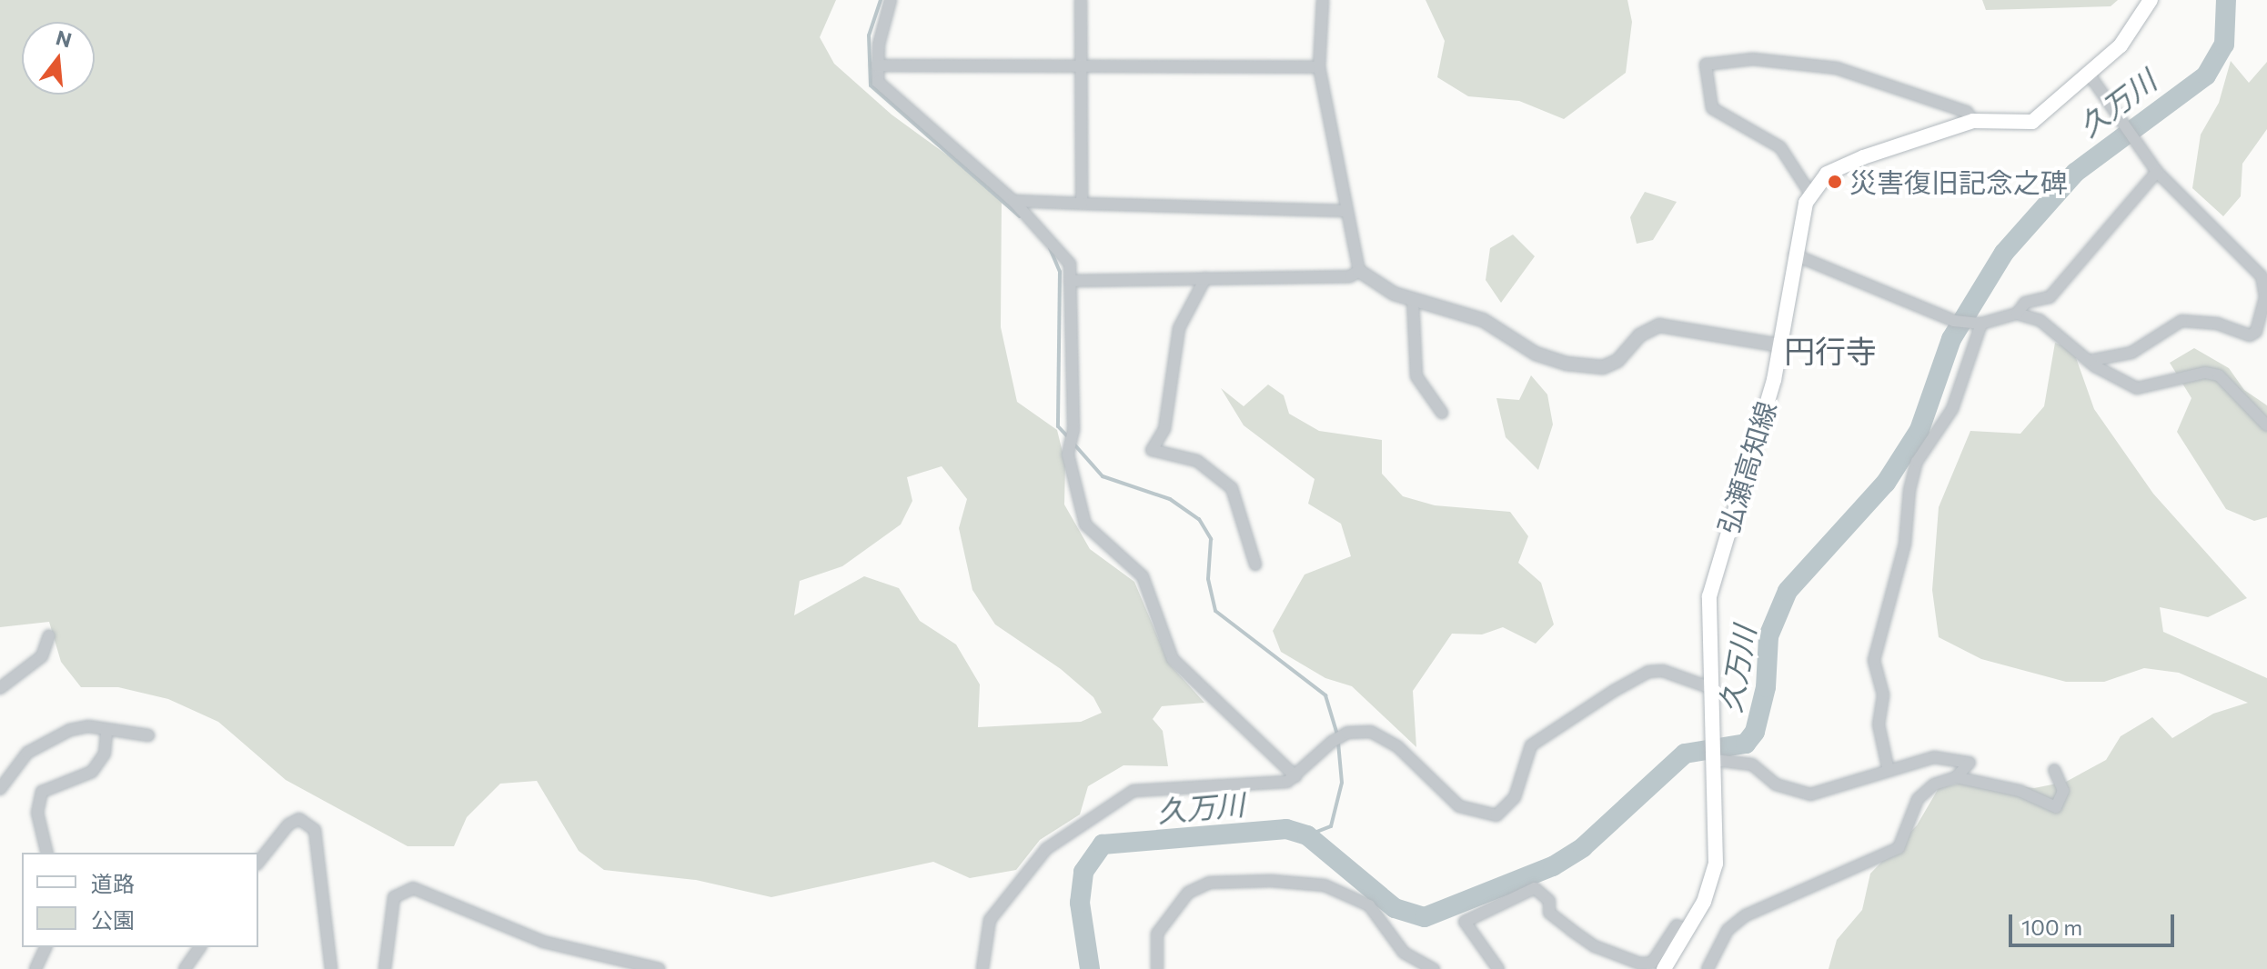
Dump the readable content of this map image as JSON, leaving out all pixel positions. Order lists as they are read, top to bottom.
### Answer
{
  "streets": {
    "main road": ["弘瀬高知線"]
  },
  "districts": ["円行寺"],
  "water": ["久万川"],
  "places": ["災害復旧記念之碑"],
  "legend": ["道路", "公園"],
  "scale_bar": "100 m",
  "north": "top"
}
